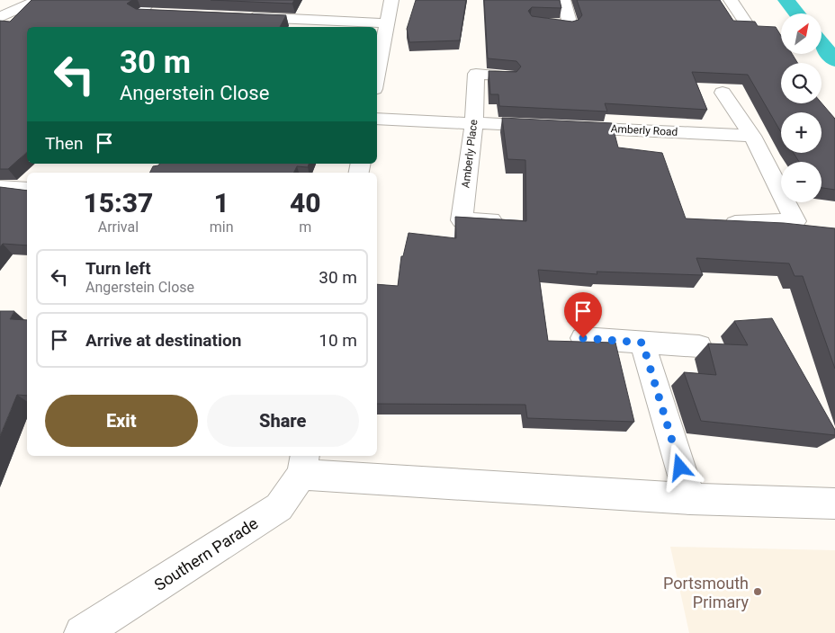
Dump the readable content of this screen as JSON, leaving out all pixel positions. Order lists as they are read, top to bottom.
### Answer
{
  "streets": {
    "street": ["Amberly Road", "Amberly Place", "Southern Parade"]
  },
  "crossings": [
    ["Amberly Road", "Amberly Place"]
  ],
  "places": ["Portsmouth Primary"],
  "north": "top right",
  "page": {
    "map_buttons": ["+", "−"],
    "turn": ["30 m", "Angerstein Close"],
    "then": "Then",
    "eta": [
      "15:37",
      "Arrival",
      "1",
      "min",
      "40",
      "m"
    ],
    "list": [
      {
        "name": "Turn left",
        "note": "Angerstein Close",
        "value": "30 m"
      },
      {
        "name": "Arrive at destination",
        "value": "10 m"
      }
    ],
    "buttons": ["Exit", "Share"]
  }
}
